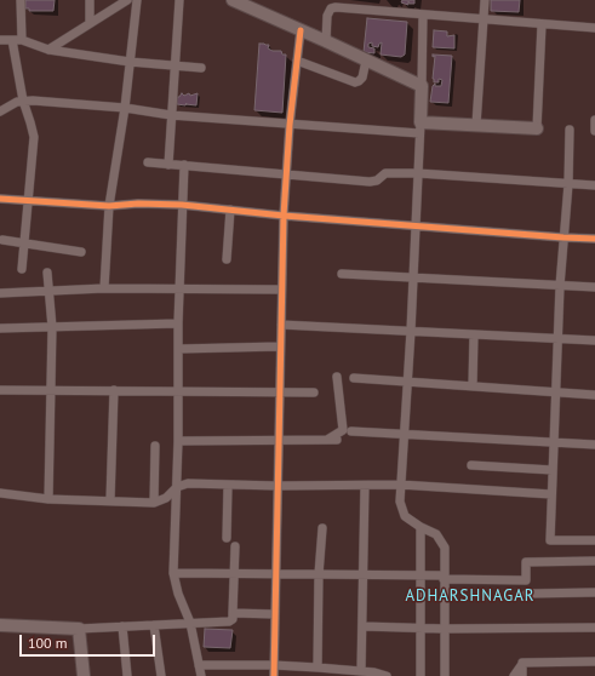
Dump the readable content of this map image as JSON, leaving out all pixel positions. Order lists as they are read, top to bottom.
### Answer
{
  "districts": ["ADHARSHNAGAR"],
  "scale_bar": "100 m"
}
